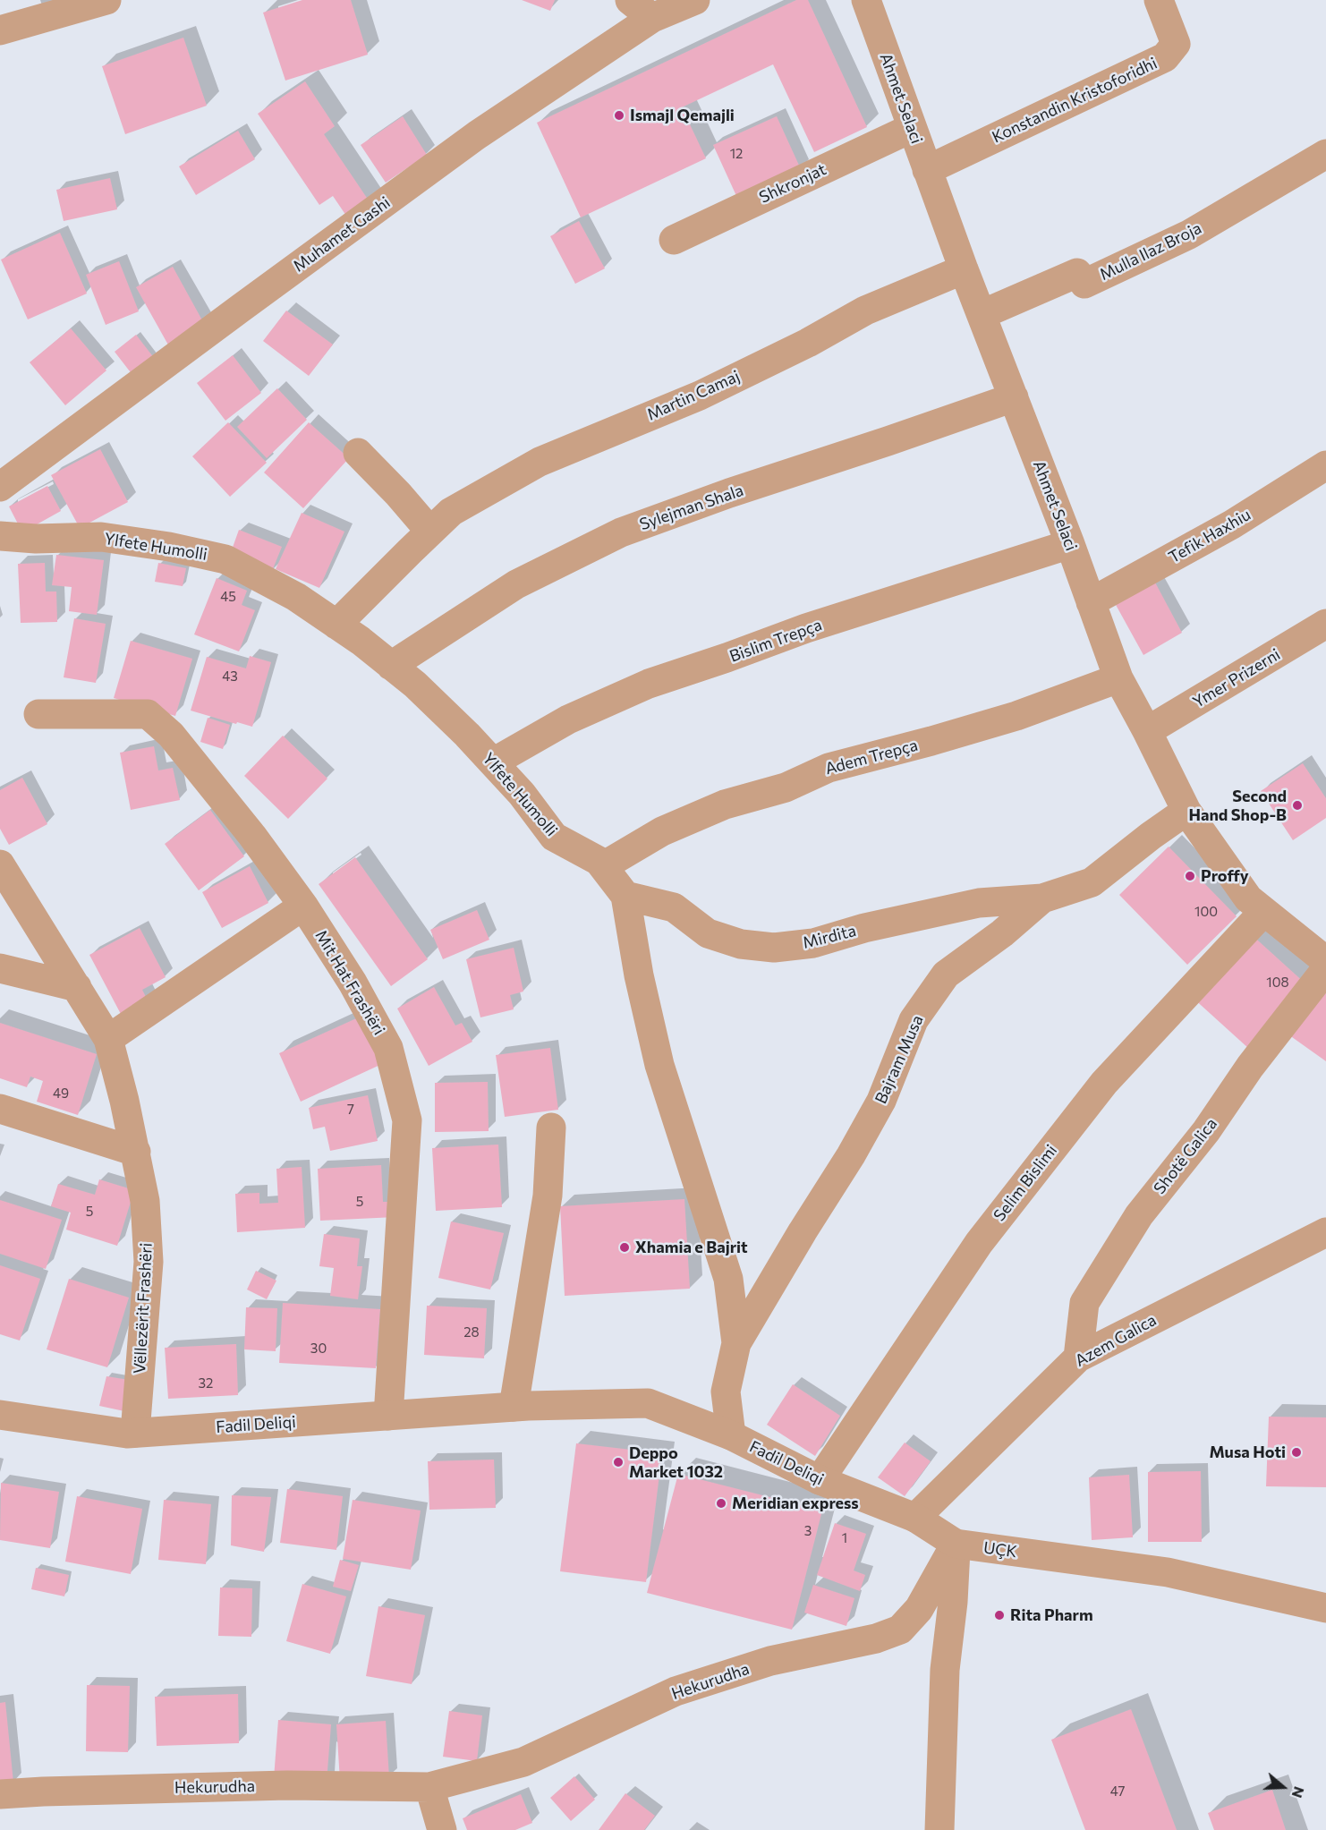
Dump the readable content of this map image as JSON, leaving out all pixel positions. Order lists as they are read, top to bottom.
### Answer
{
  "streets": {
    "street": [
      "Ahmet Selaci",
      "Konstandin Kristoforidhi",
      "Shkronjat",
      "Muhamet Gashi",
      "Mulla Ilaz Broja",
      "Martin Camaj",
      "Sylejman Shala",
      "Tefik Haxhiu",
      "Ylfete Humolli",
      "Bislim Trepça",
      "Ymer Prizerni",
      "Adem Trepça",
      "Mirdita",
      "Mit Hat Frashëri",
      "Bajram Musa",
      "Shotë Galica",
      "Selim Bislimi",
      "Vëllezërit Frashëri",
      "Azem Galica",
      "Fadil Deliqi",
      "UÇK",
      "Hekurudha"
    ]
  },
  "crossings": [
    ["Ahmet Selaci", "Konstandin Kristoforidhi"],
    ["Ahmet Selaci", "Shkronjat"],
    ["Ahmet Selaci", "Mulla Ilaz Broja"],
    ["Ahmet Selaci", "Martin Camaj"],
    ["Ahmet Selaci", "Sylejman Shala"],
    ["Ahmet Selaci", "Tefik Haxhiu"],
    ["Ahmet Selaci", "Bislim Trepça"],
    ["Ahmet Selaci", "Ymer Prizerni"],
    ["Ahmet Selaci", "Adem Trepça"],
    ["Ahmet Selaci", "Bajram Musa"],
    ["Ahmet Selaci", "Selim Bislimi"],
    ["Martin Camaj", "Ylfete Humolli"],
    ["Sylejman Shala", "Ylfete Humolli"],
    ["Ylfete Humolli", "Bislim Trepça"],
    ["Ylfete Humolli", "Adem Trepça"],
    ["Ylfete Humolli", "Mirdita"],
    ["Ylfete Humolli", "Bajram Musa"],
    ["Ylfete Humolli", "Fadil Deliqi"],
    ["Mirdita", "Bajram Musa"],
    ["Mit Hat Frashëri", "Fadil Deliqi"],
    ["Shotë Galica", "Azem Galica"],
    ["Selim Bislimi", "Fadil Deliqi"],
    ["Vëllezërit Frashëri", "Fadil Deliqi"],
    ["Azem Galica", "Fadil Deliqi"],
    ["Fadil Deliqi", "UÇK"],
    ["Fadil Deliqi", "Hekurudha"],
    ["UÇK", "Hekurudha"]
  ],
  "places": [
    "Ismajl Qemajli",
    "Second Hand Shop-B",
    "Proffy",
    "Xhamia e Bajrit",
    "Musa Hoti",
    "Deppo Market 1032",
    "Meridian express",
    "Rita Pharm"
  ],
  "house_numbers": [
    "12",
    "45",
    "43",
    "100",
    "108",
    "49",
    "7",
    "5",
    "5",
    "28",
    "30",
    "32",
    "3",
    "1",
    "47"
  ],
  "north": "right"
}
